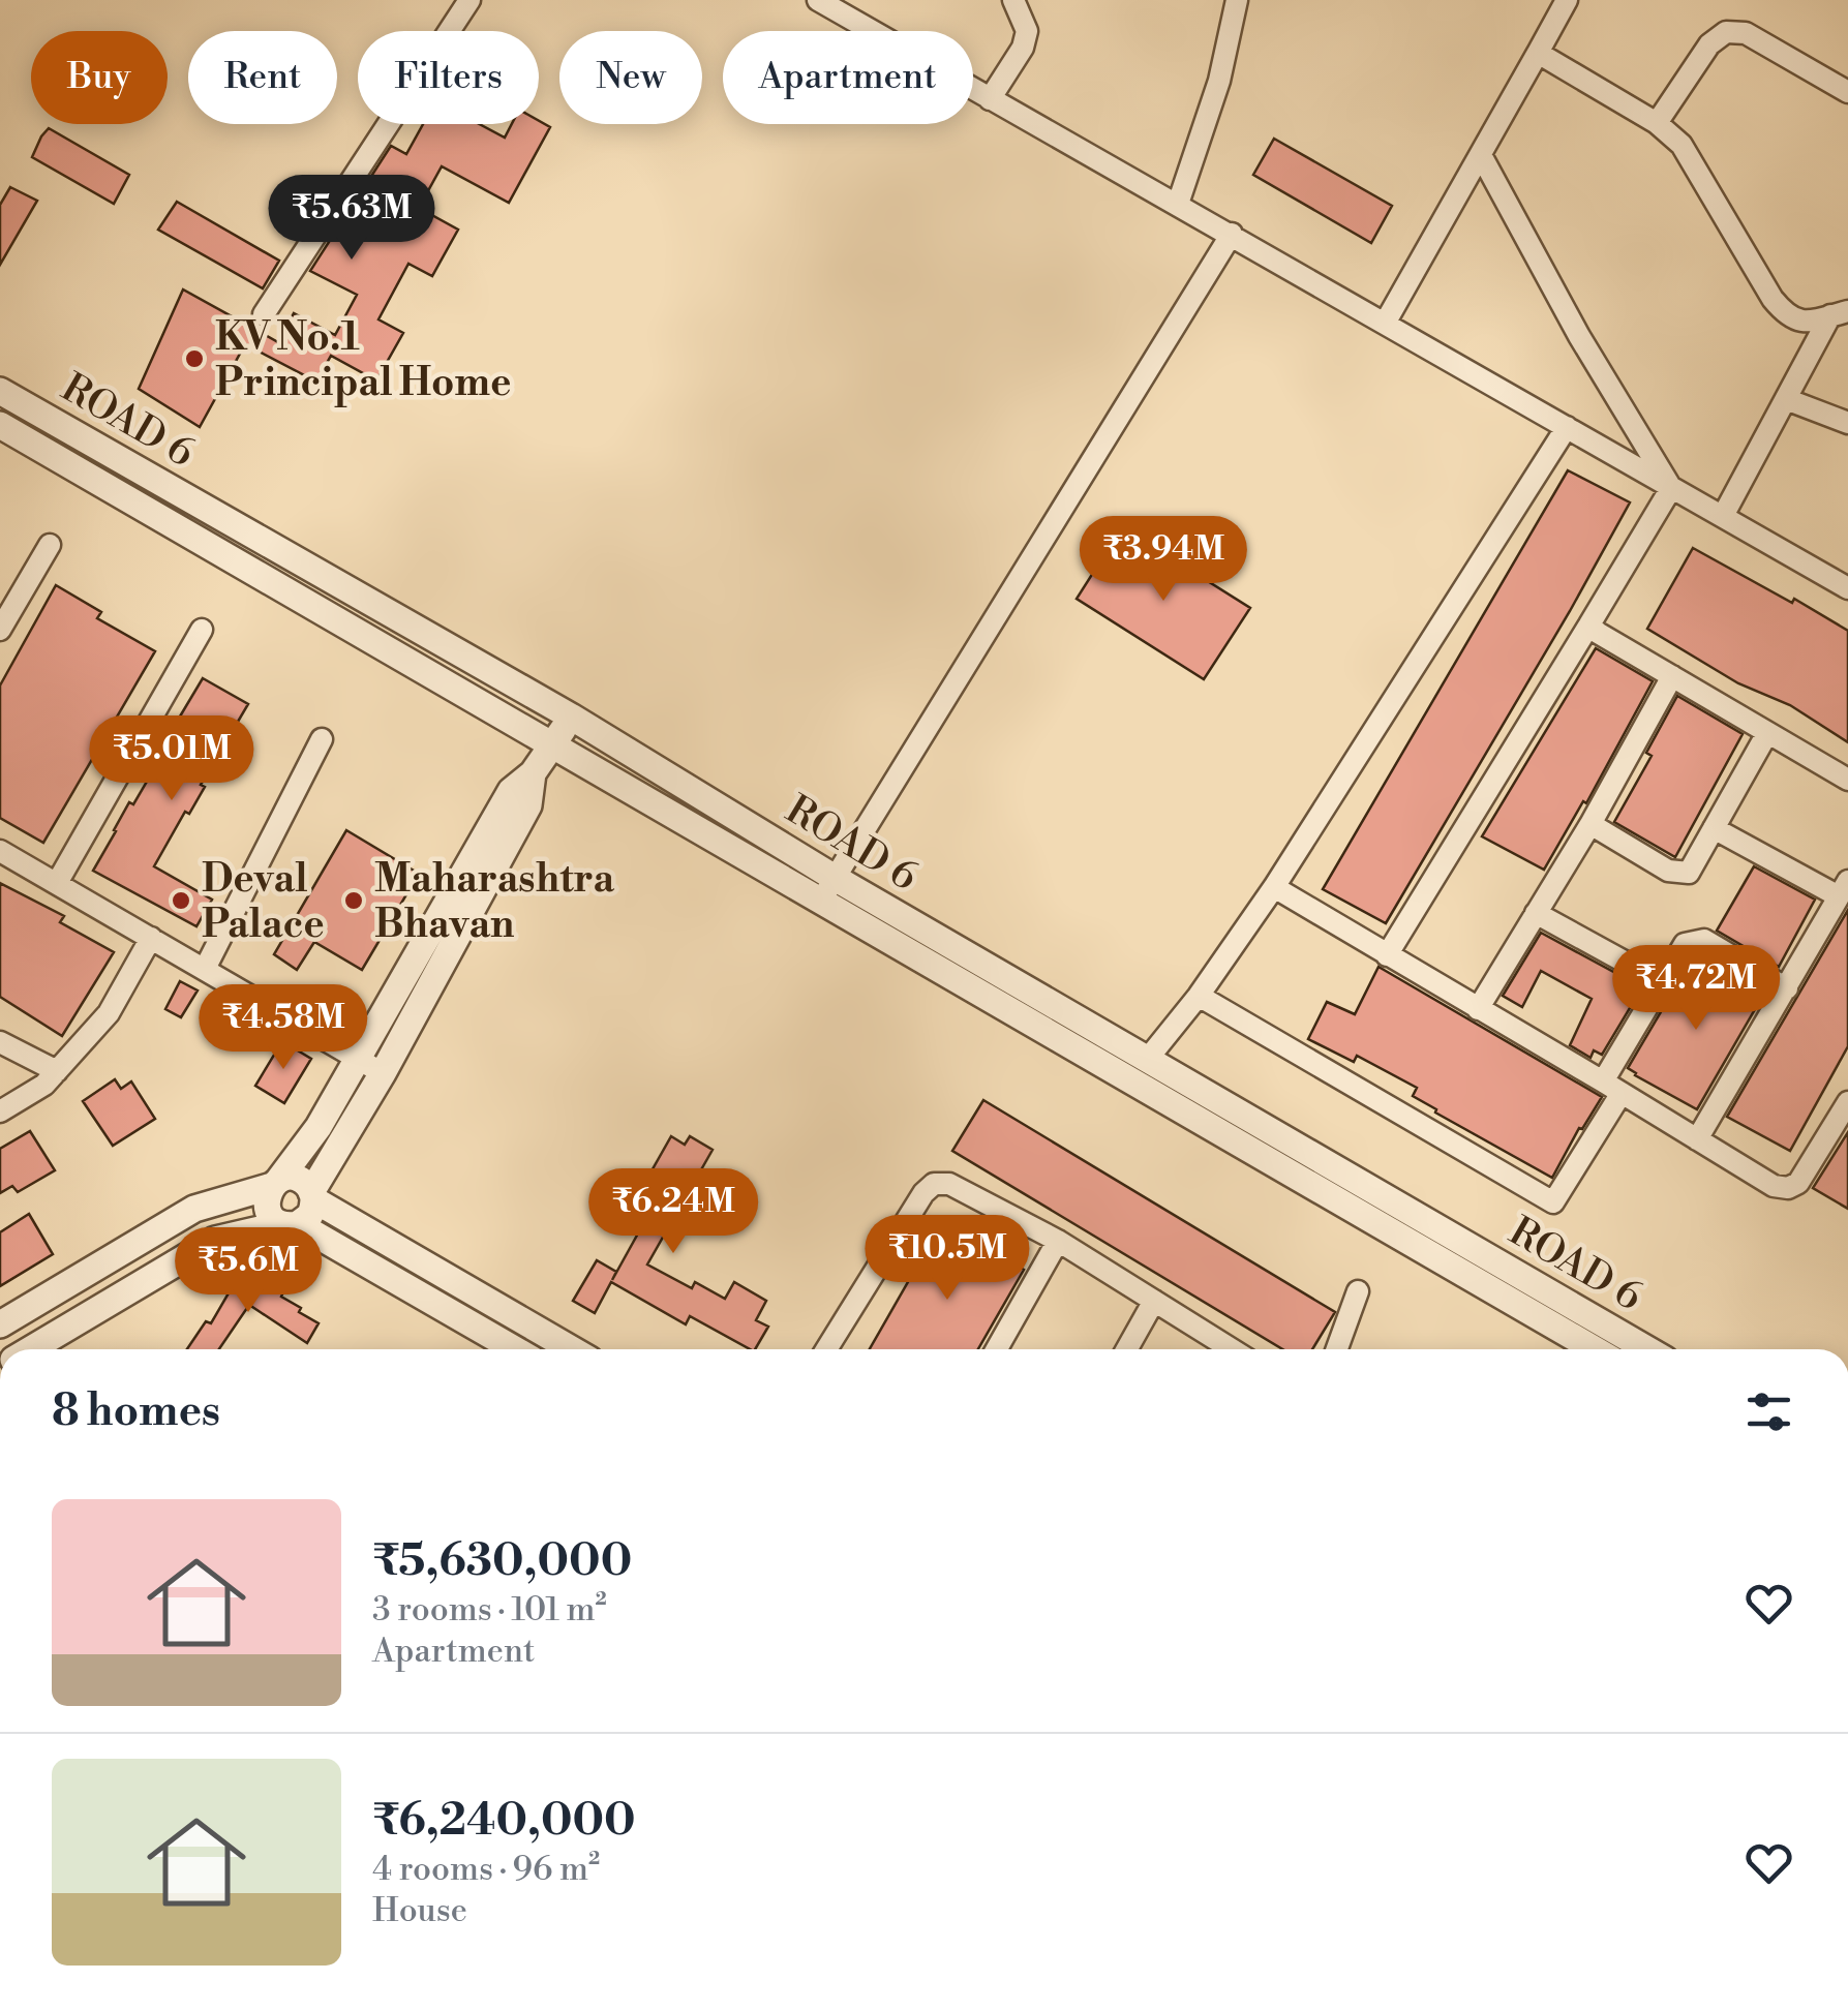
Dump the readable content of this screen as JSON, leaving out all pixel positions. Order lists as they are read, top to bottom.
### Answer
{
  "streets": {
    "street": ["ROAD 6"]
  },
  "places": ["KV No.1 Principal Home", "Deval Palace", "Maharashtra Bhavan"],
  "page": {
    "chip": [
      "Buy",
      "Rent",
      "Filters",
      "New",
      "Apartment"
    ],
    "price": [
      "₹5.63M",
      "₹3.94M",
      "₹5.01M",
      "₹4.72M",
      "₹4.58M",
      "₹6.24M",
      "₹10.5M",
      "₹5.6M"
    ],
    "heading": "8 homes",
    "list": [
      {
        "name": "₹5,630,000",
        "note": "3 rooms · 101 m² · Apartment"
      },
      {
        "name": "₹6,240,000",
        "note": "4 rooms · 96 m² · House"
      }
    ]
  }
}
